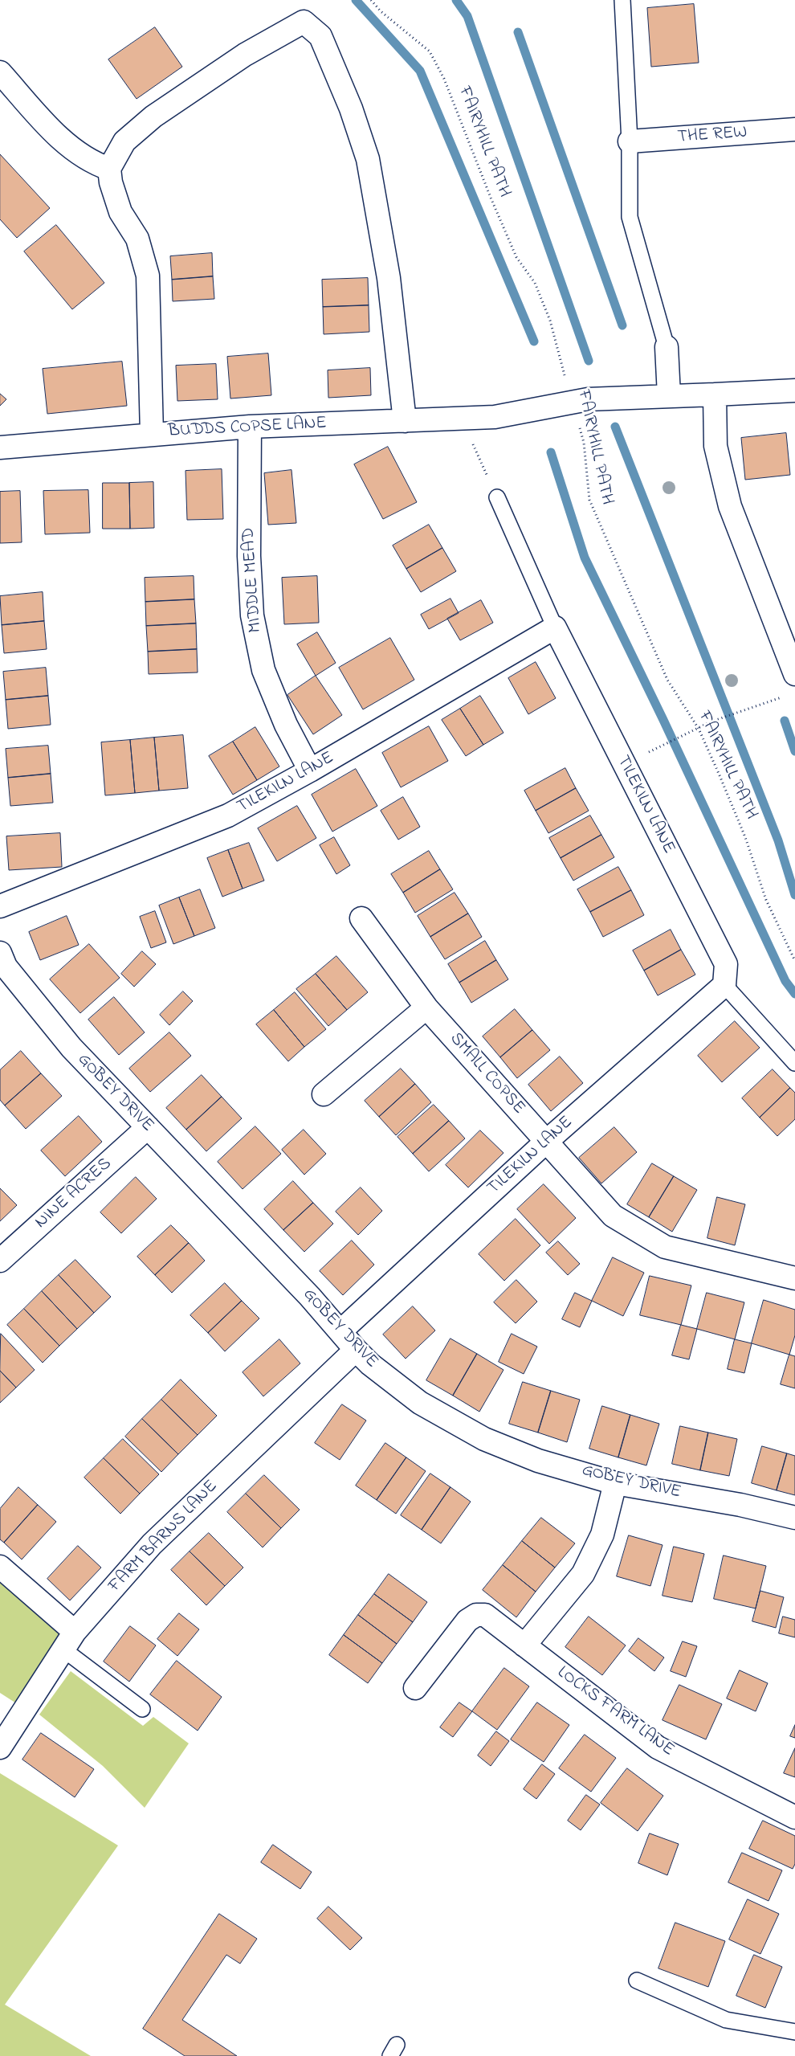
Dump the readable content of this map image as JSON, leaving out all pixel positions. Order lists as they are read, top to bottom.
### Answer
{
  "streets": {
    "street": [
      "THE REW",
      "BUDDS COPSE LANE",
      "MIDDLE MEAD",
      "TILEKILN LANE",
      "SMALL COPSE",
      "GOBEY DRIVE",
      "NINE ACRES",
      "FARM BARNS LANE",
      "LOCKS FARM LANE"
    ],
    "path": ["FAIRYHILL PATH"]
  },
  "crossings": [
    ["FAIRYHILL PATH", "BUDDS COPSE LANE"],
    ["BUDDS COPSE LANE", "MIDDLE MEAD"],
    ["MIDDLE MEAD", "TILEKILN LANE"],
    ["TILEKILN LANE", "SMALL COPSE"],
    ["TILEKILN LANE", "GOBEY DRIVE"],
    ["GOBEY DRIVE", "NINE ACRES"],
    ["GOBEY DRIVE", "FARM BARNS LANE"]
  ]
}
